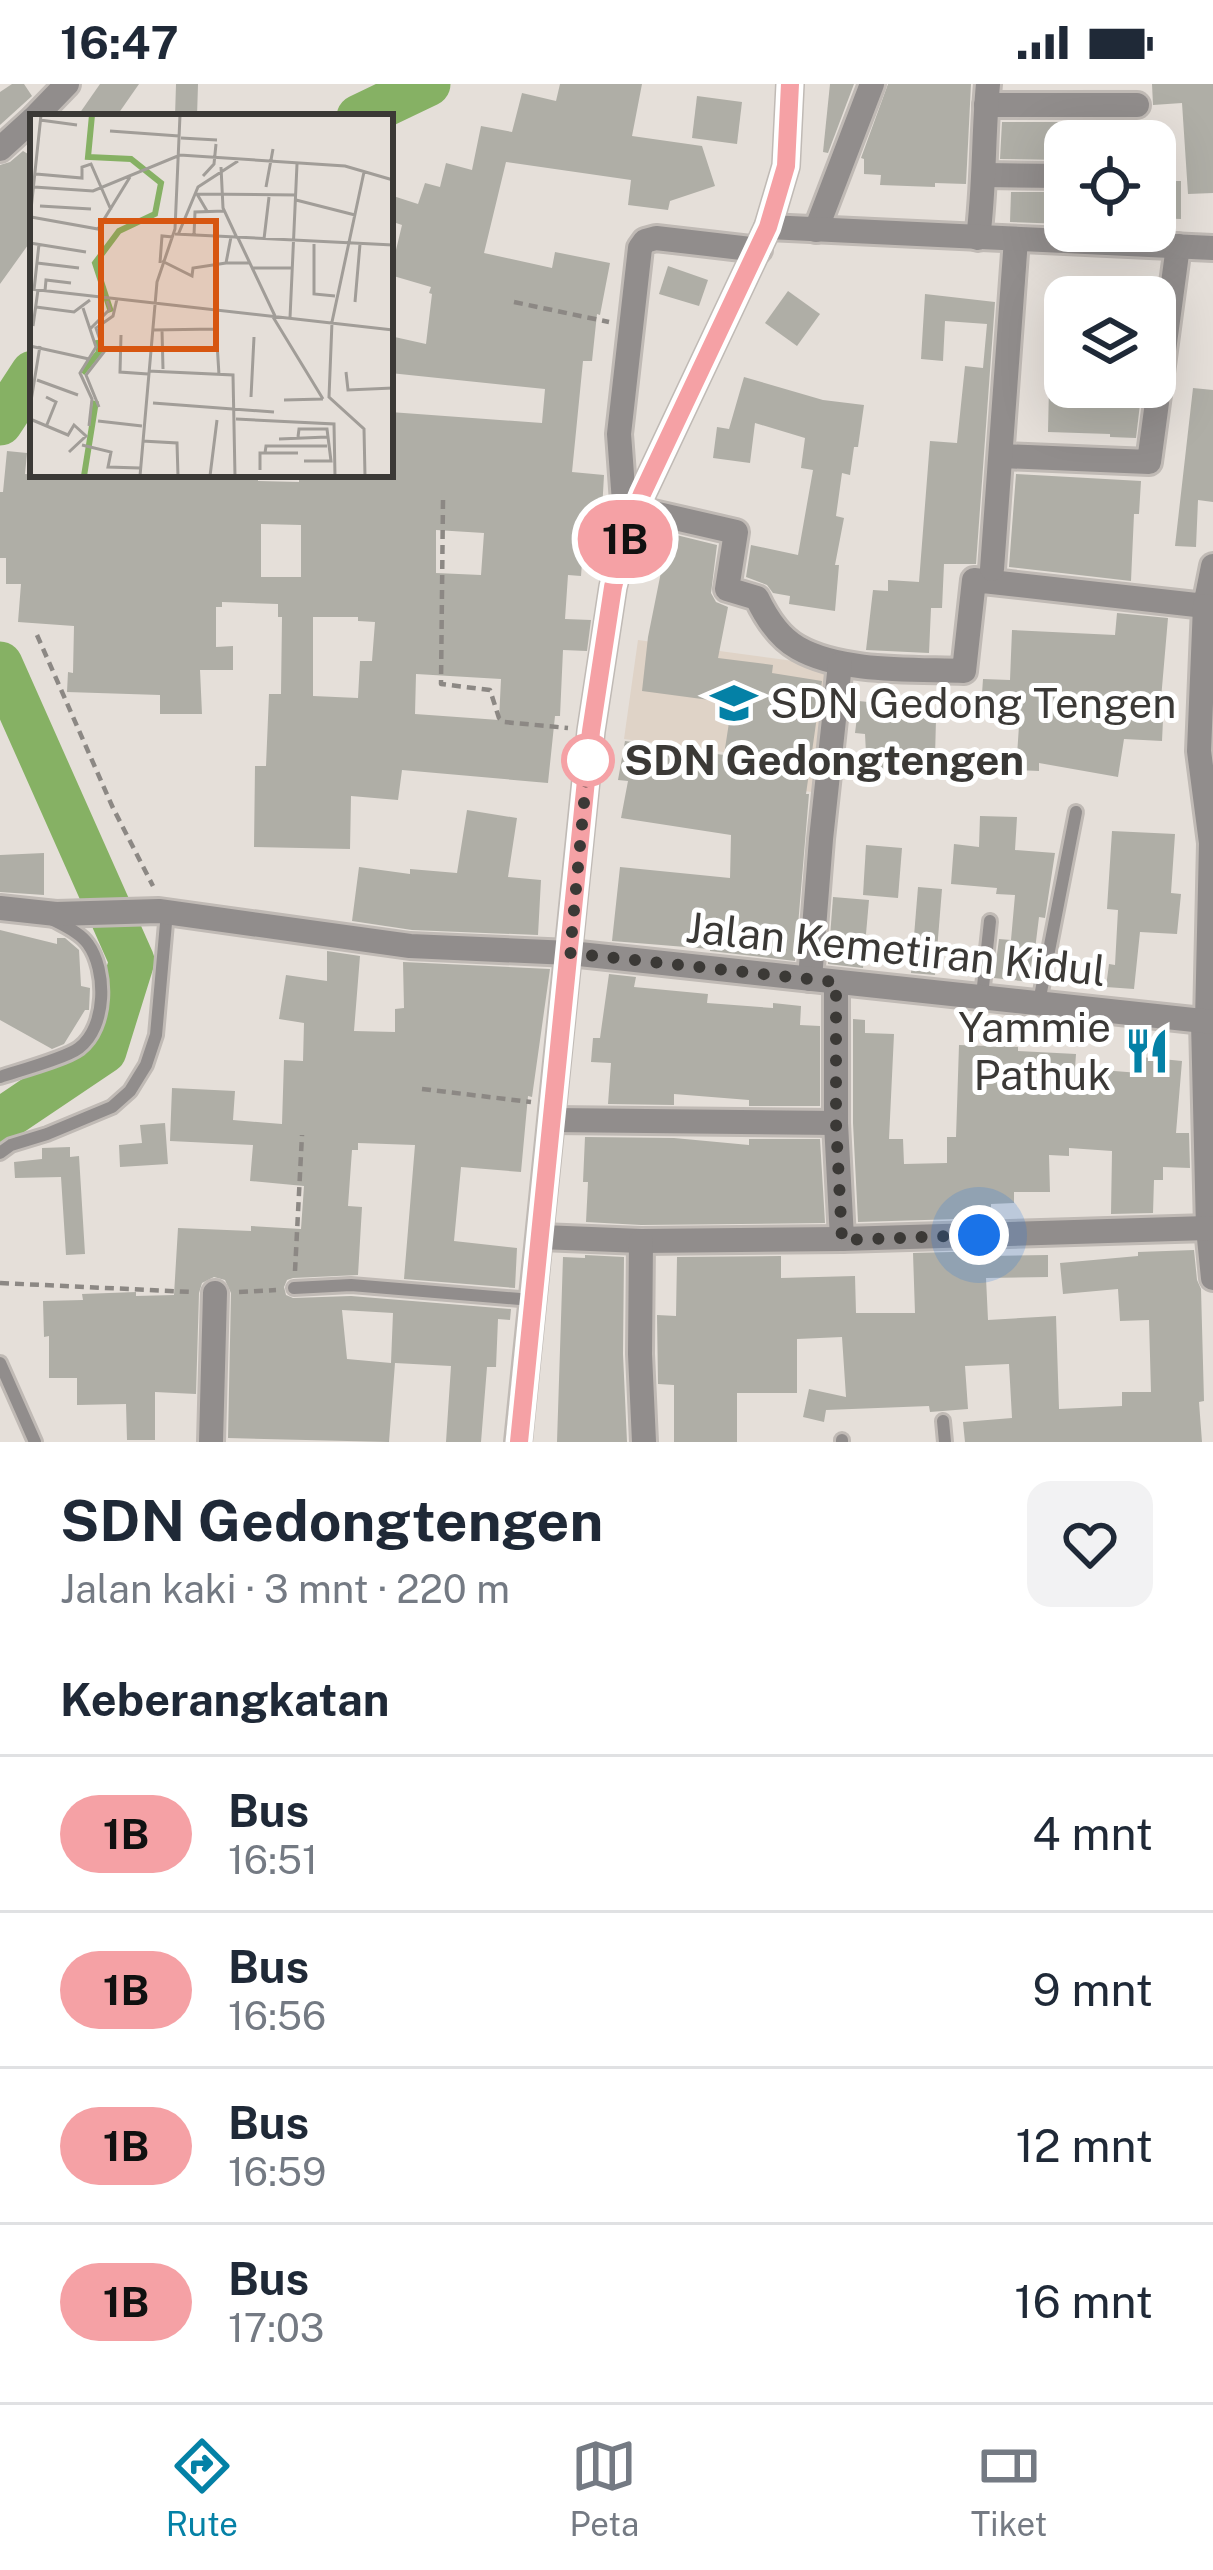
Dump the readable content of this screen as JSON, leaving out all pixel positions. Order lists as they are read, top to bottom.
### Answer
{
  "streets": {
    "street": ["Jalan Kemetiran Kidul"]
  },
  "places": {
    "school or university": ["SDN Gedong Tengen"],
    "other": ["SDN Gedongtengen"],
    "restaurant": ["Yammie Pathuk"]
  },
  "lines": ["bus line 1B"],
  "page": {
    "status": "16:47",
    "on_map": "1B",
    "heading": [
      ["SDN Gedongtengen", "Jalan kaki · 3 mnt · 220 m"],
      "Keberangkatan"
    ],
    "list": [
      {
        "mark": "1B",
        "name": "Bus",
        "note": "16:51",
        "value": "4 mnt"
      },
      {
        "mark": "1B",
        "name": "Bus",
        "note": "16:56",
        "value": "9 mnt"
      },
      {
        "mark": "1B",
        "name": "Bus",
        "note": "16:59",
        "value": "12 mnt"
      },
      {
        "mark": "1B",
        "name": "Bus",
        "note": "17:03",
        "value": "16 mnt"
      }
    ],
    "tabs": ["Rute", "Peta", "Tiket"]
  }
}
